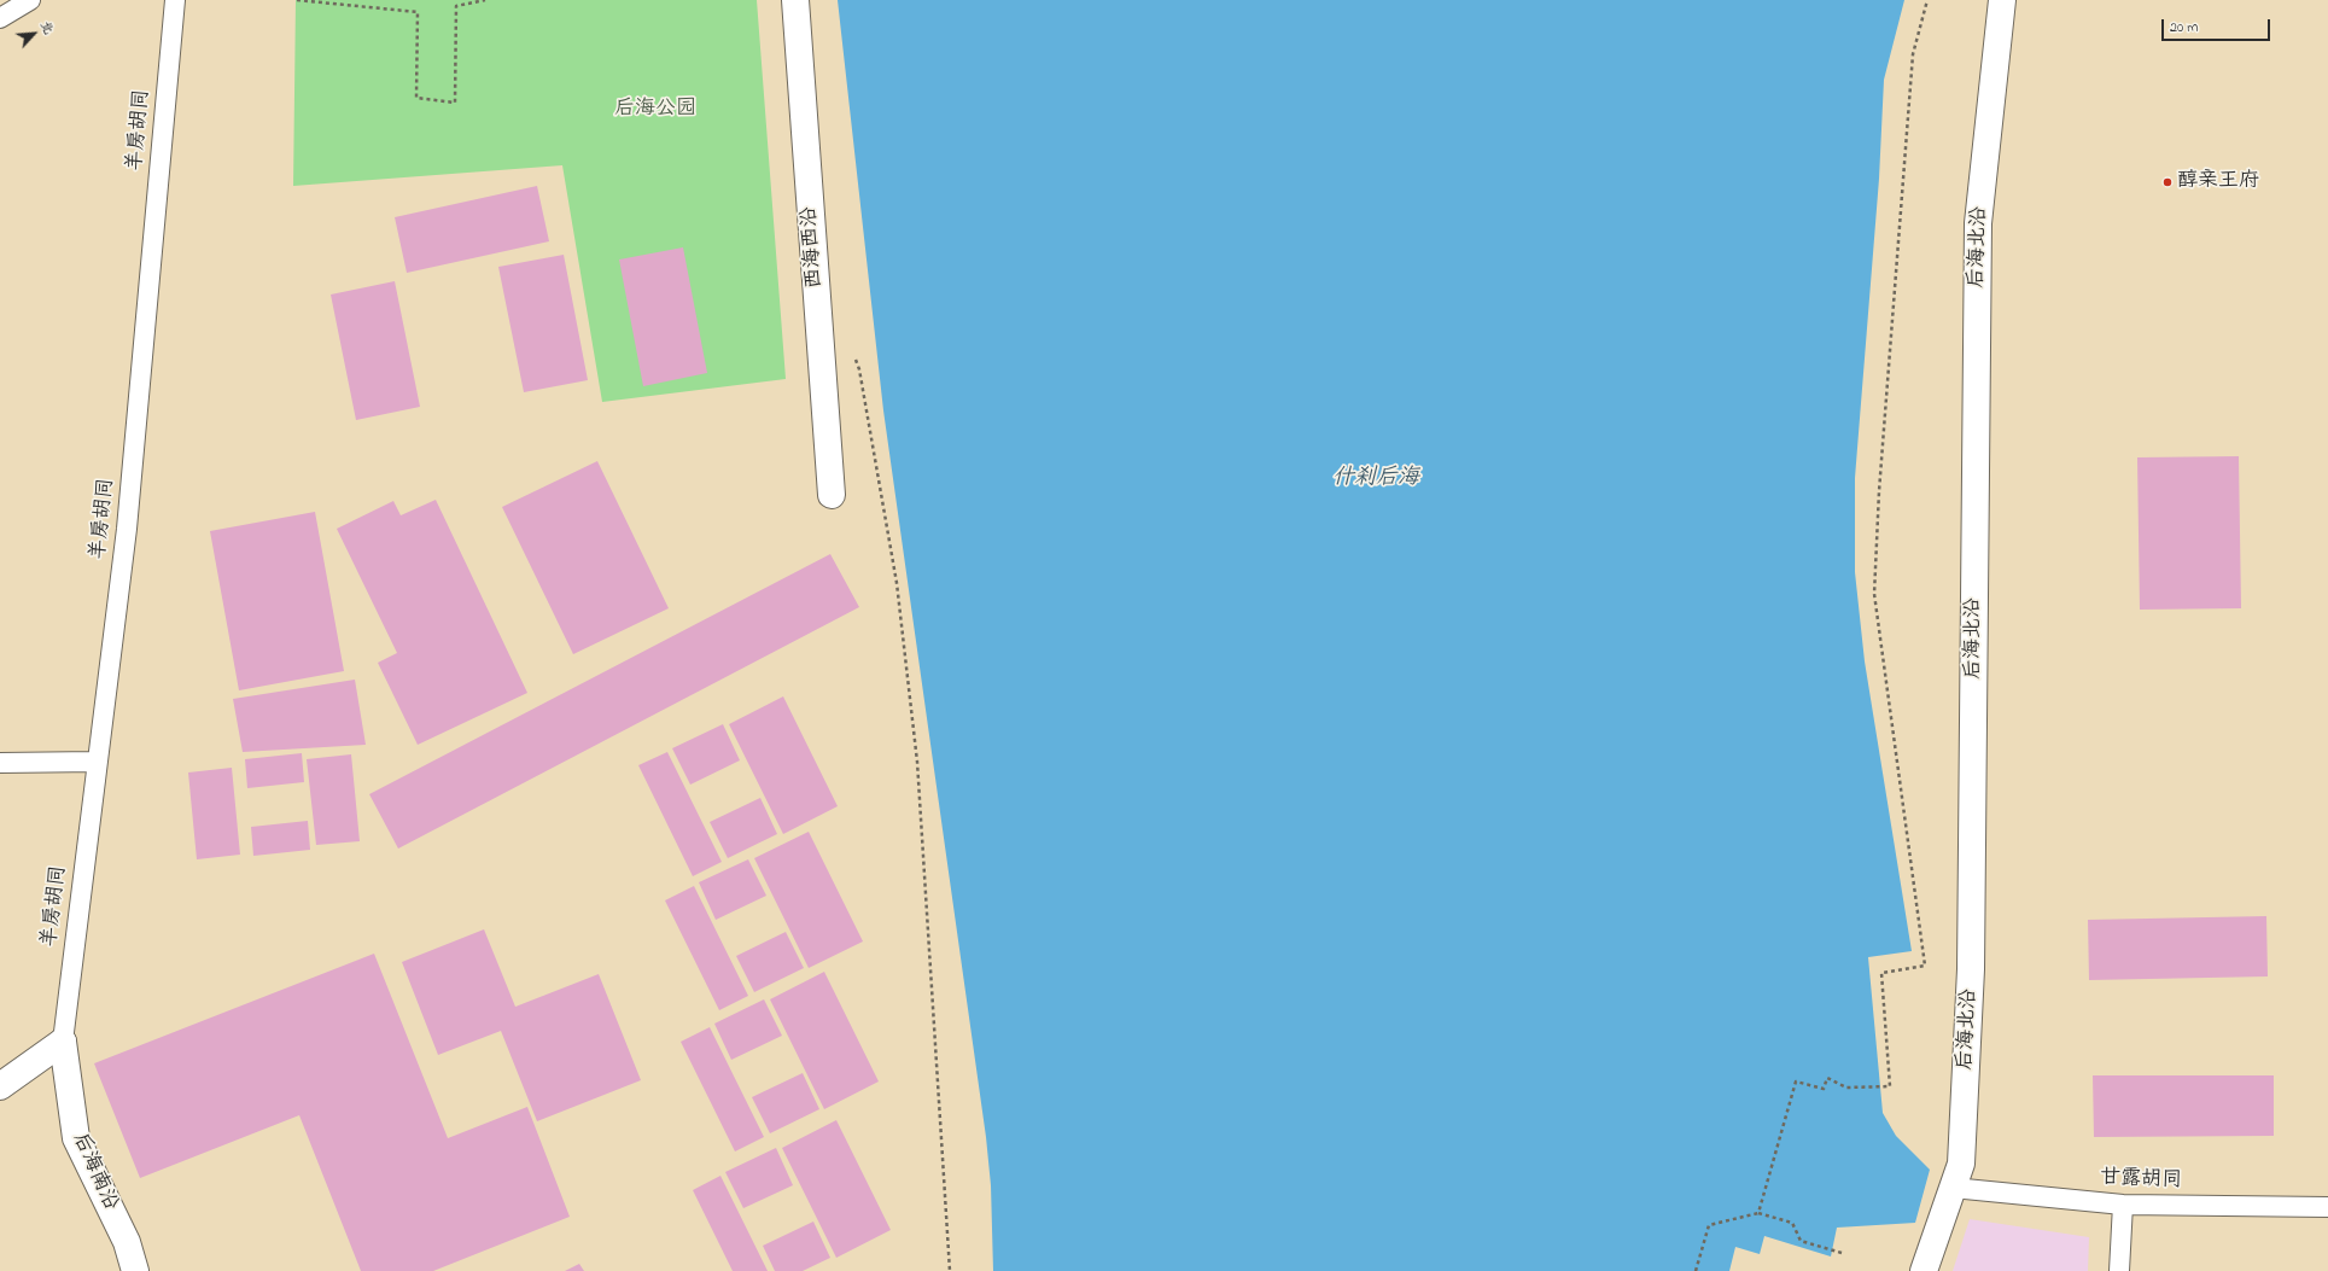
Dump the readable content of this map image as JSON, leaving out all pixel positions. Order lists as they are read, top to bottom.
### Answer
{
  "streets": {
    "street": ["西海西沿", "后海北沿", "后海南沿"],
    "lane": ["羊房胡同", "甘露胡同"]
  },
  "crossings": [
    ["羊房胡同", "后海南沿"],
    ["后海北沿", "甘露胡同"]
  ],
  "water": ["什刹后海"],
  "parks": ["后海公园"],
  "places": ["醇亲王府"],
  "scale_bar": "20 m",
  "north": "top right"
}
